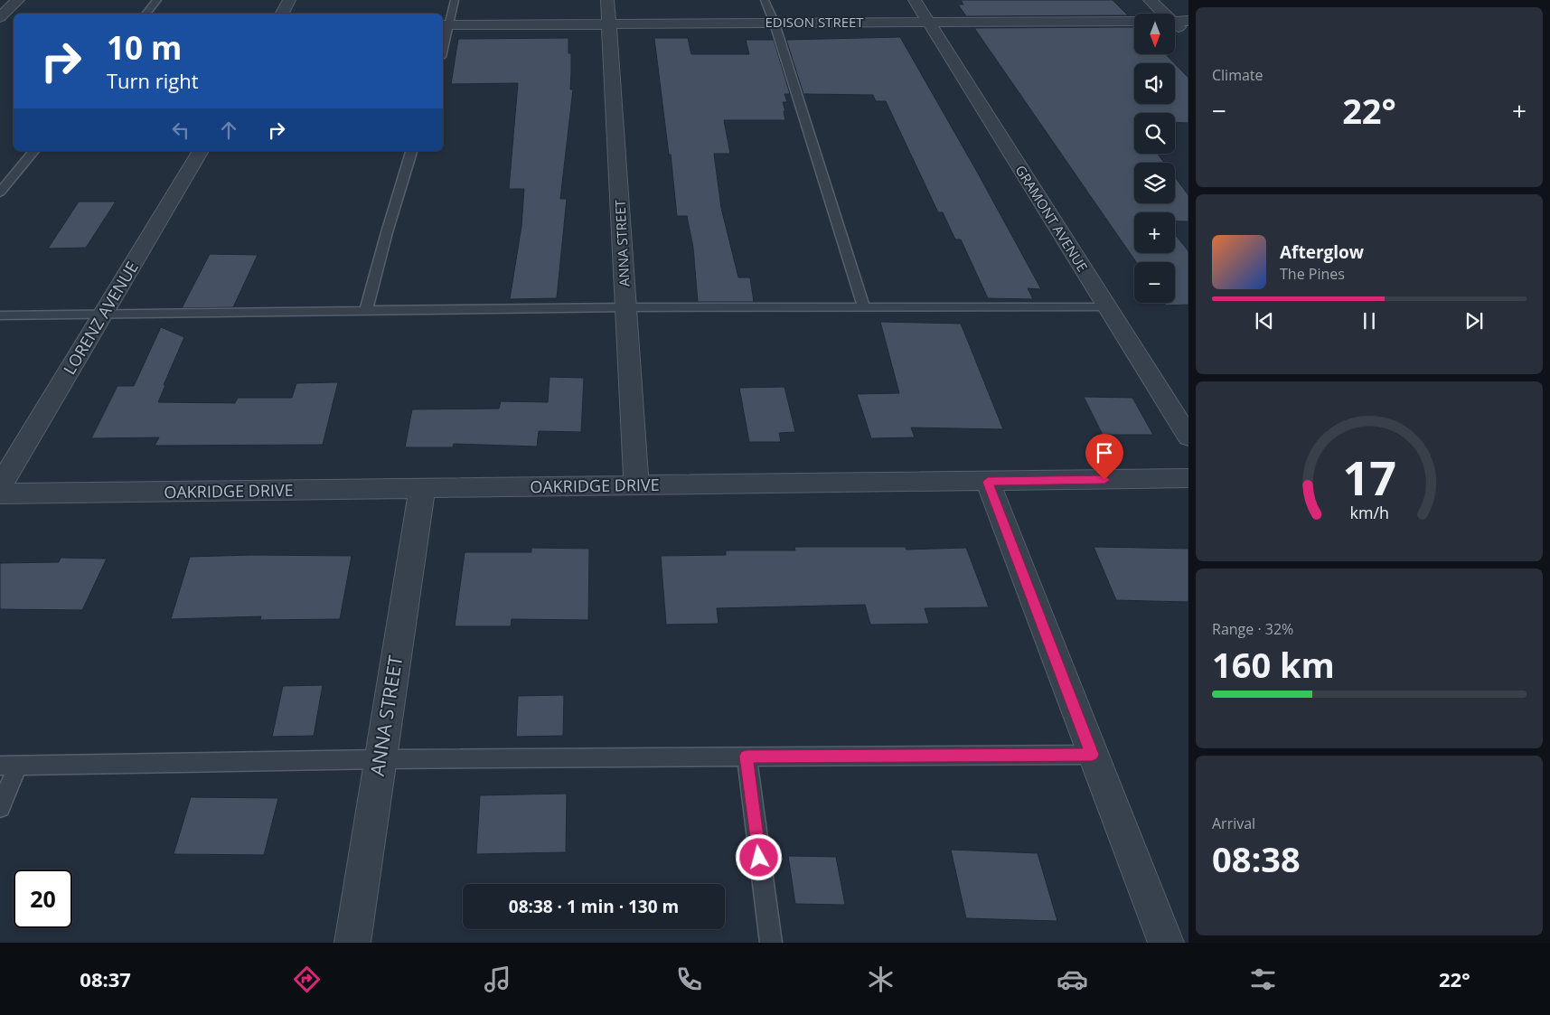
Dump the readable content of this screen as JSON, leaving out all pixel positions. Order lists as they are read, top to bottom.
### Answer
{
  "streets": {
    "street": [
      "EDISON STREET",
      "GRAMONT AVENUE",
      "ANNA STREET",
      "LORENZ AVENUE",
      "OAKRIDGE DRIVE"
    ]
  },
  "crossings": [
    ["EDISON STREET", "GRAMONT AVENUE"],
    ["EDISON STREET", "ANNA STREET"],
    ["ANNA STREET", "OAKRIDGE DRIVE"]
  ],
  "north": "bottom",
  "page": {
    "tile": [
      "Climate",
      ["Range · 32%", "160 km"],
      ["Arrival", "08:38"]
    ],
    "map_buttons": ["+", "−"],
    "turn": ["10 m", "Turn right"],
    "heat": ["−", "22°", "+"],
    "song": ["Afterglow", "The Pines"],
    "limit": "20",
    "trip": "08:38 · 1 min · 130 m",
    "tabs": ["08:37", "22°"],
    "gauge": ["17", "km/h"]
  }
}
